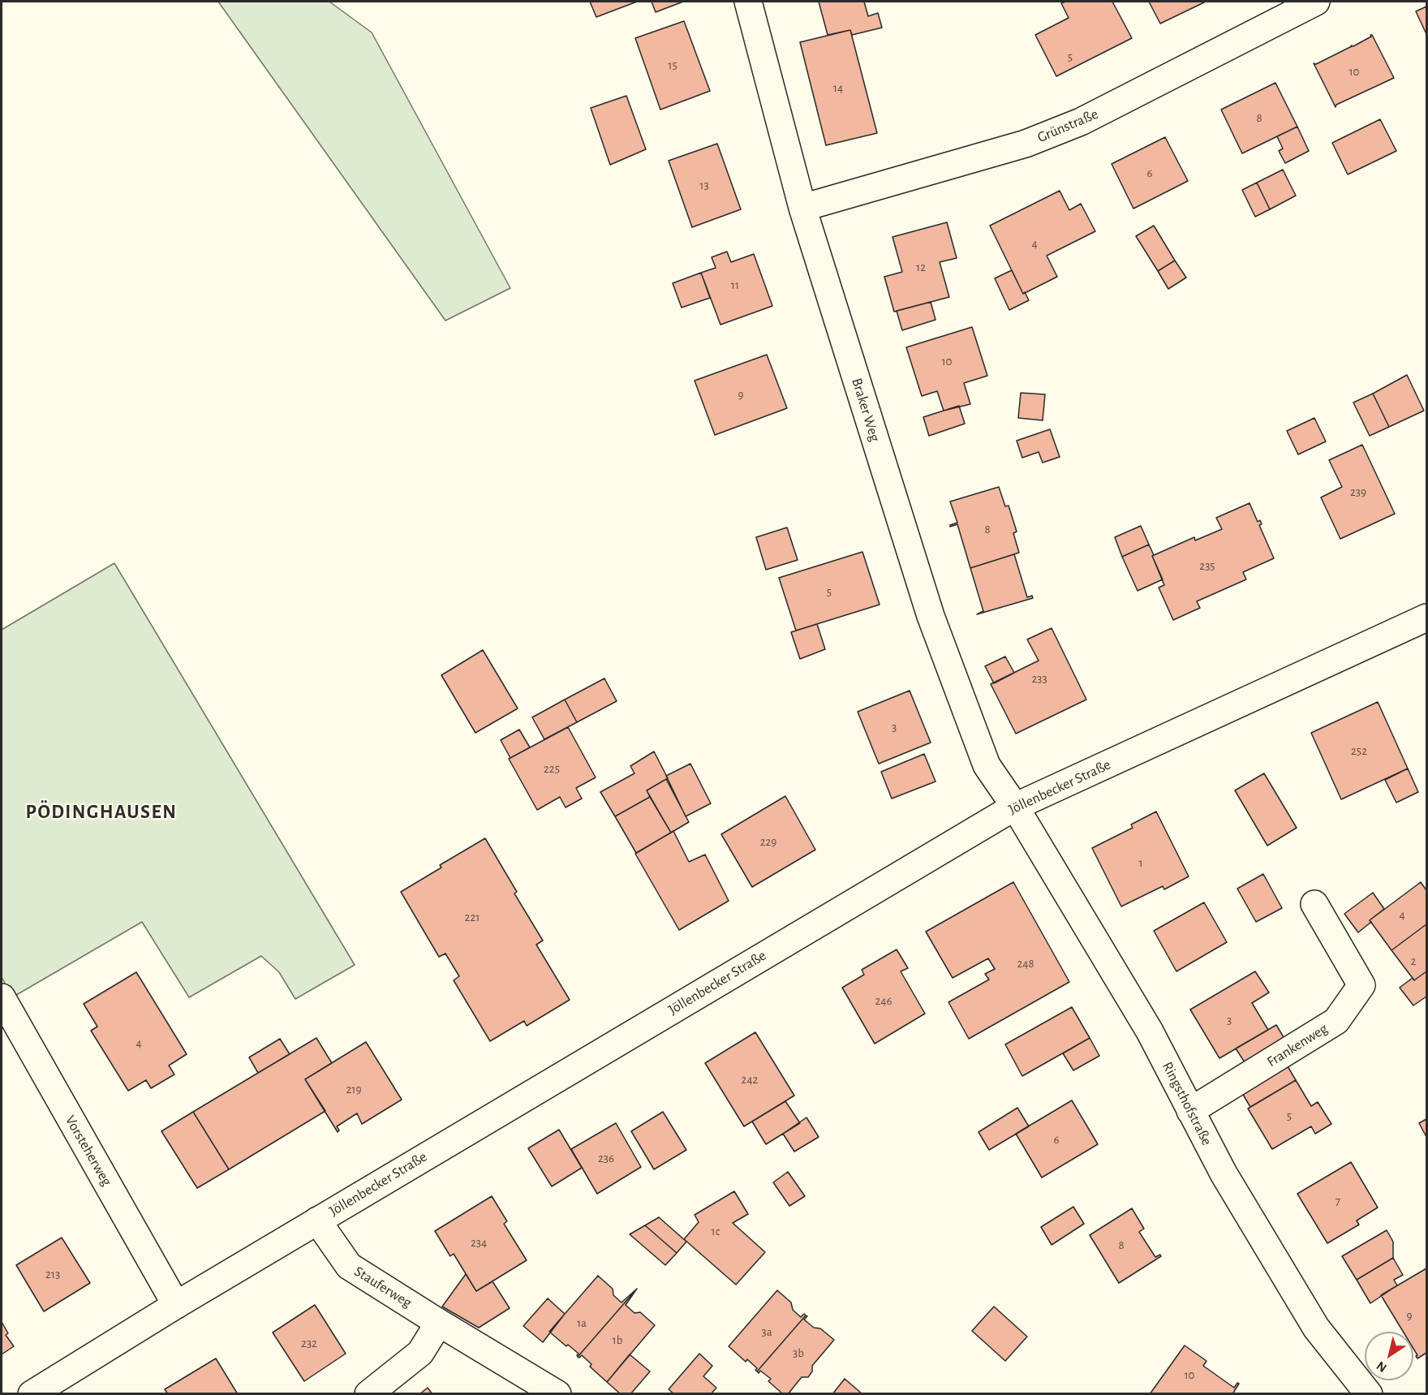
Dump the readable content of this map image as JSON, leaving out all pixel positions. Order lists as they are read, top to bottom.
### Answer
{
  "streets": {
    "street": [
      "Grünstraße",
      "Braker Weg",
      "Jöllenbecker Straße",
      "Frankenweg",
      "Ringsthofstraße",
      "Vorsteherweg",
      "Stauferweg"
    ]
  },
  "crossings": [
    ["Grünstraße", "Braker Weg"],
    ["Braker Weg", "Jöllenbecker Straße"],
    ["Braker Weg", "Ringsthofstraße"],
    ["Jöllenbecker Straße", "Ringsthofstraße"],
    ["Jöllenbecker Straße", "Vorsteherweg"],
    ["Jöllenbecker Straße", "Stauferweg"],
    ["Frankenweg", "Ringsthofstraße"]
  ],
  "districts": ["PÖDINGHAUSEN"],
  "house_numbers": [
    "5",
    "15",
    "10",
    "14",
    "8",
    "6",
    "13",
    "4",
    "12",
    "11",
    "10",
    "9",
    "239",
    "8",
    "235",
    "5",
    "233",
    "3",
    "252",
    "225",
    "229",
    "1",
    "4",
    "221",
    "2",
    "248",
    "246",
    "3",
    "4",
    "242",
    "219",
    "5",
    "6",
    "236",
    "7",
    "1c",
    "234",
    "8",
    "213",
    "9",
    "1a",
    "3a",
    "1b",
    "232",
    "3b",
    "10"
  ],
  "north": "bottom left"
}
